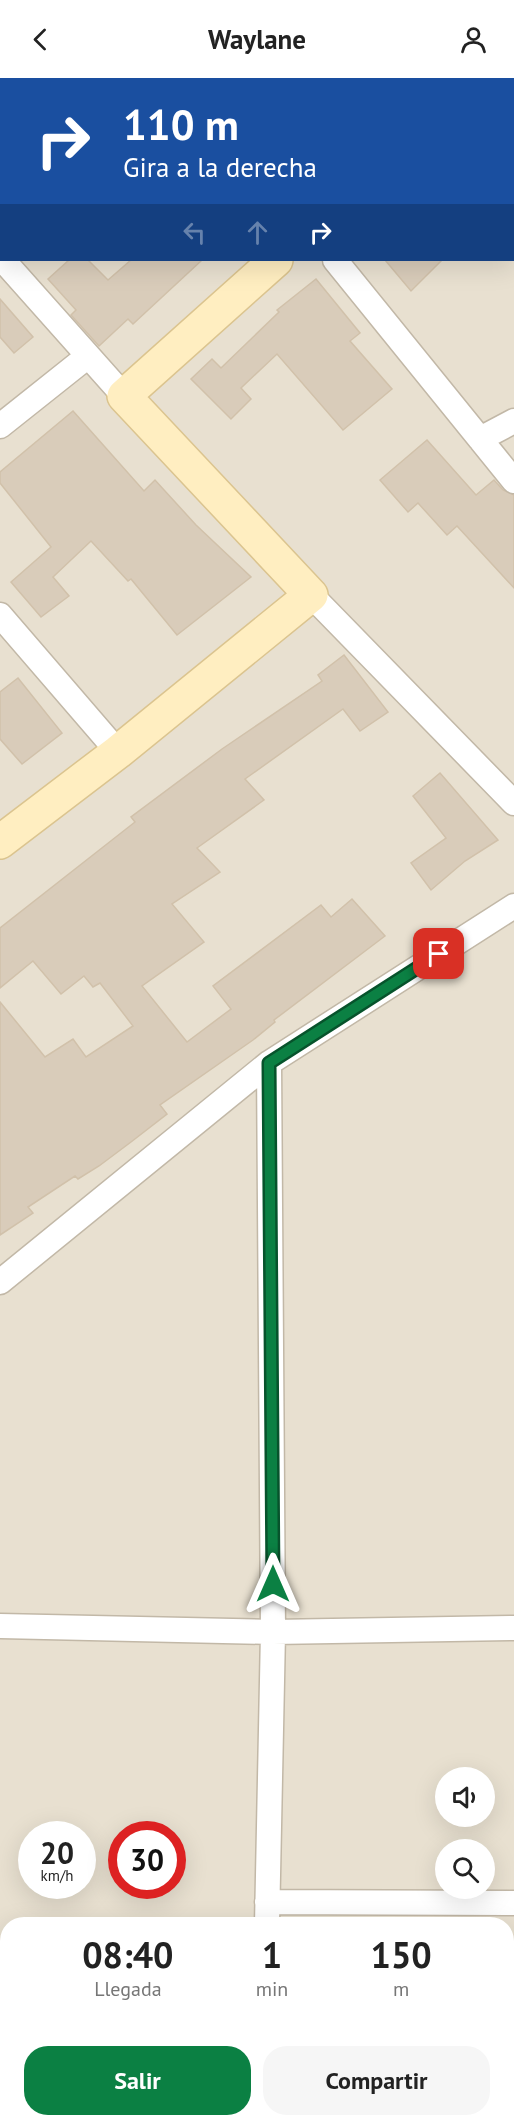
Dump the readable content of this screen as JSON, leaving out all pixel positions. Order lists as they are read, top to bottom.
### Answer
{
  "page": {
    "header": "Waylane",
    "turn": ["110 m", "Gira a la derecha"],
    "speed": "20 km/h",
    "limit": "30",
    "eta": [
      "08:40",
      "Llegada",
      "1",
      "min",
      "150",
      "m"
    ],
    "buttons": ["Salir", "Compartir"]
  }
}
